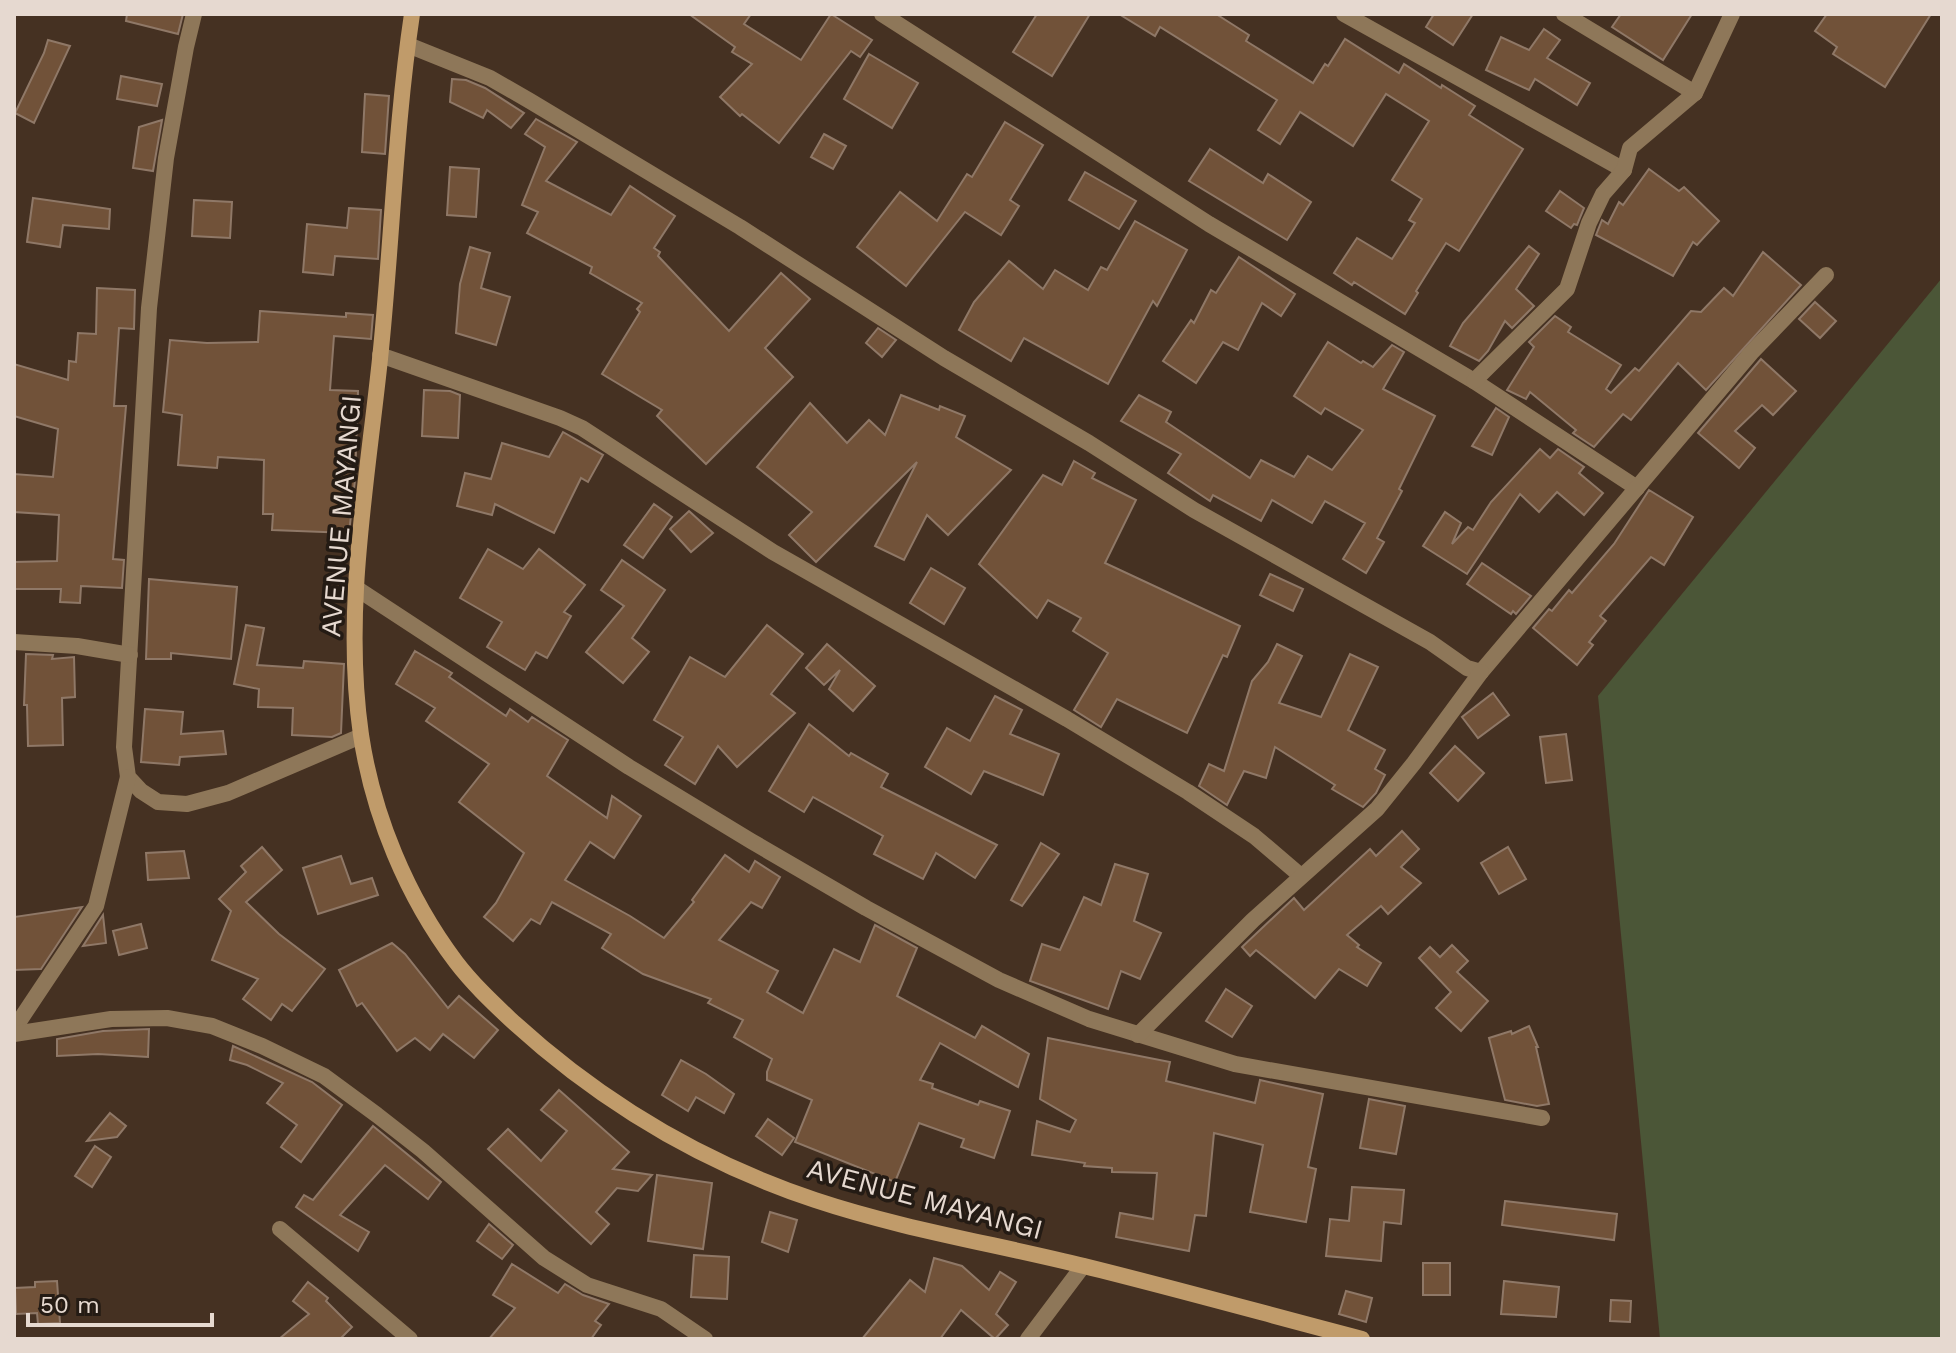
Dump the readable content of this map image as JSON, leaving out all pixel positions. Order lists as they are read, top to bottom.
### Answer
{
  "streets": {
    "street": ["AVENUE MAYANGI"]
  },
  "scale_bar": "50 m"
}
